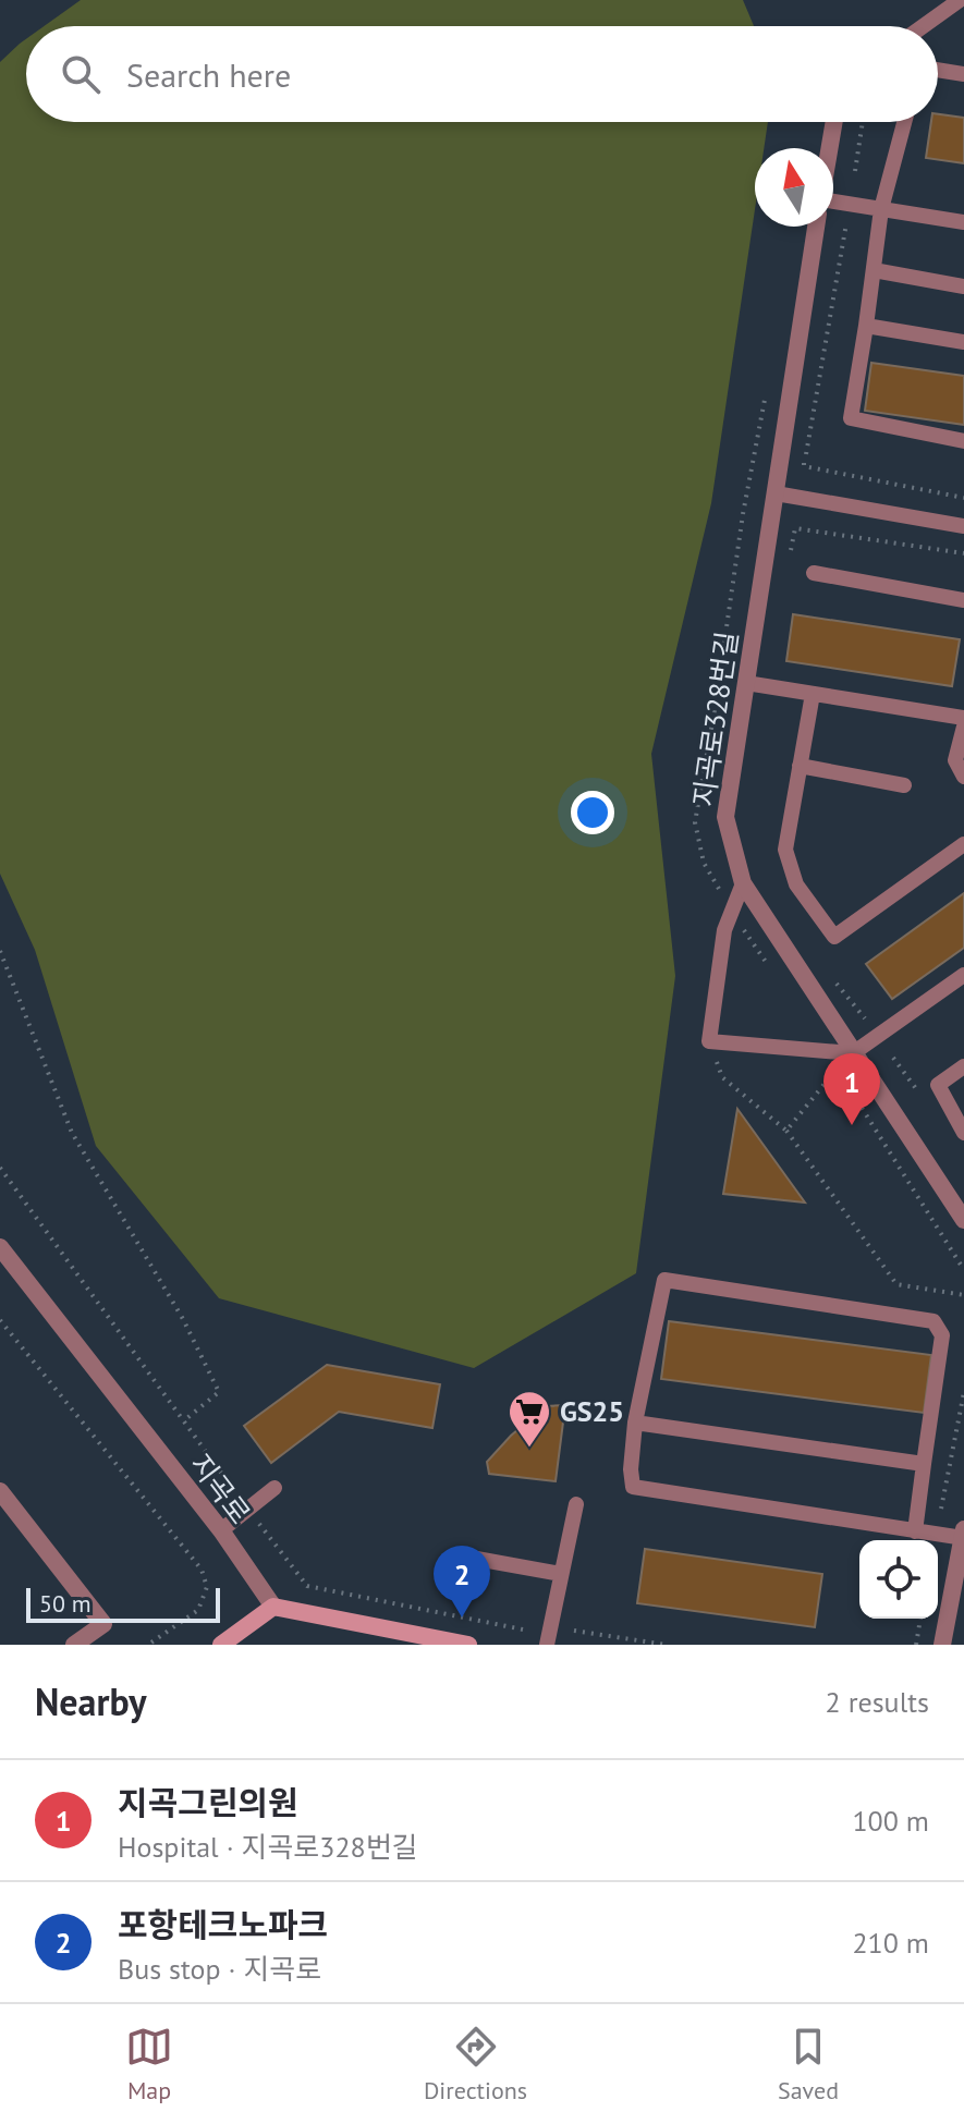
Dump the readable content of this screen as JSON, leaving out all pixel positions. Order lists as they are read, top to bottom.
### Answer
{
  "streets": {
    "street": ["지곡로328번길", "지곡로"]
  },
  "places": {
    "supermarket": ["GS25"]
  },
  "scale_bar": "50 m",
  "north": "top",
  "page": {
    "search": "Search here",
    "pins": ["1", "2"],
    "scale": "50 m",
    "heading": ["Nearby", "2 results"],
    "list": [
      {
        "mark": "1",
        "name": "지곡그린의원",
        "note": "Hospital · 지곡로328번길",
        "value": "100 m"
      },
      {
        "mark": "2",
        "name": "포항테크노파크",
        "note": "Bus stop · 지곡로",
        "value": "210 m"
      }
    ],
    "nav": ["Map", "Directions", "Saved"]
  }
}
